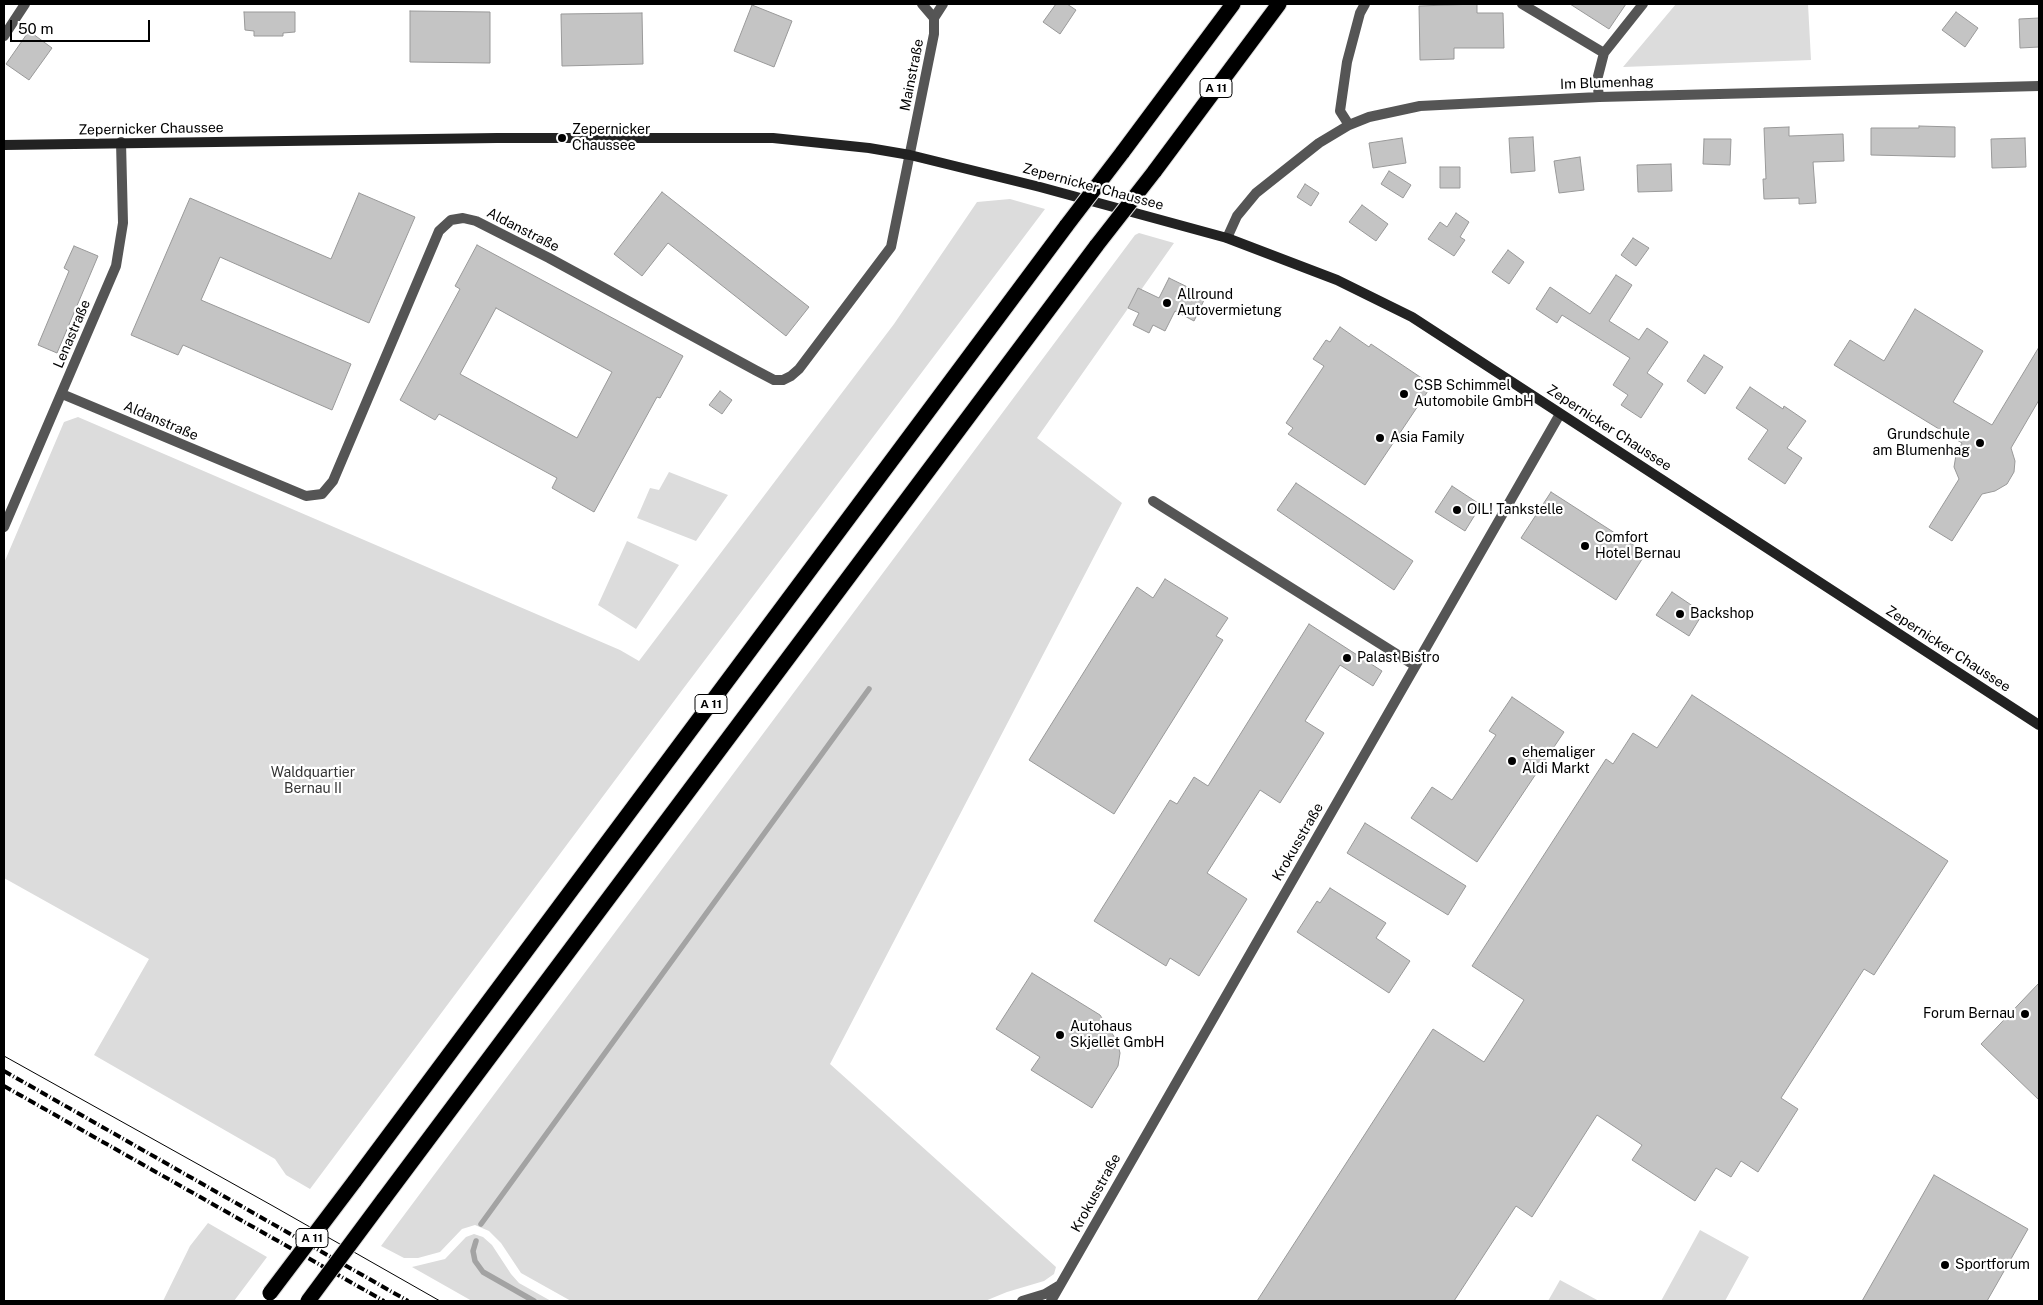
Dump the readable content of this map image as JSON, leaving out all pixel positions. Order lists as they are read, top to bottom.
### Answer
{
  "streets": {
    "highway": ["A 11"],
    "main road": ["Zepernicker Chaussee"],
    "street": [
      "Mainstraße",
      "Im Blumenhag",
      "Aldanstraße",
      "Lenastraße",
      "Krokusstraße"
    ]
  },
  "crossings": [
    ["Mainstraße", "Zepernicker Chaussee"],
    ["Mainstraße", "Aldanstraße"],
    ["Im Blumenhag", "Zepernicker Chaussee"],
    ["Zepernicker Chaussee", "Aldanstraße"],
    ["Zepernicker Chaussee", "Lenastraße"],
    ["Zepernicker Chaussee", "Krokusstraße"],
    ["Aldanstraße", "Lenastraße"]
  ],
  "parks": ["Waldquartier Bernau II"],
  "places": [
    "Zepernicker Chaussee",
    "Allround Autovermietung",
    "CSB Schimmel Automobile GmbH",
    "Asia Family",
    "Grundschule am Blumenhag",
    "OIL! Tankstelle",
    "Comfort Hotel Bernau",
    "Backshop",
    "Palast Bistro",
    "ehemaliger Aldi Markt",
    "Forum Bernau",
    "Autohaus Skjellet GmbH",
    "Sportforum"
  ],
  "scale_bar": "50 m"
}
